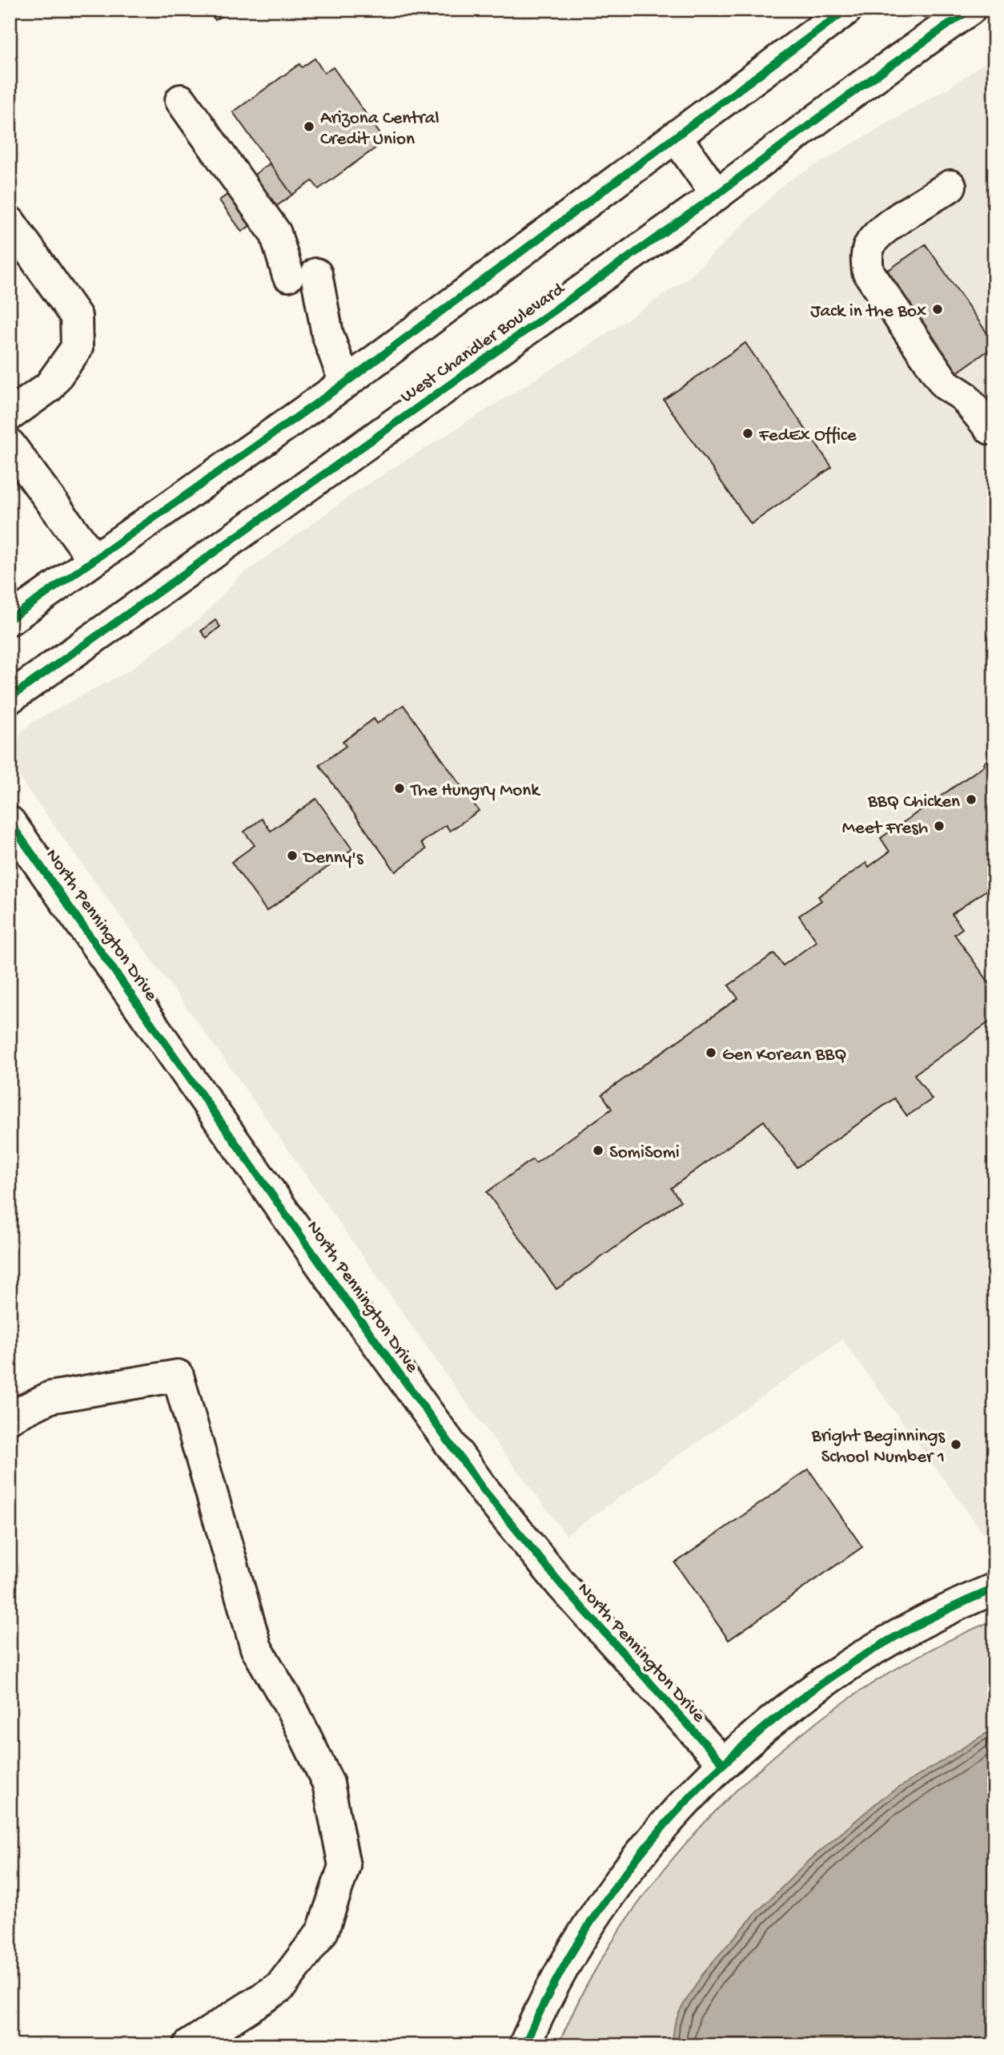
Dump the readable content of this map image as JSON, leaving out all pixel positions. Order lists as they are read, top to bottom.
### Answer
{
  "streets": {
    "main road": ["West Chandler Boulevard", "North Pennington Drive"]
  },
  "places": [
    "Arizona Central Credit Union",
    "Jack in the Box",
    "FedEx Office",
    "The Hungry Monk",
    "BBQ Chicken",
    "Meet Fresh",
    "Denny's",
    "Gen Korean BBQ",
    "SomiSomi",
    "Bright Beginnings School Number 1"
  ]
}
